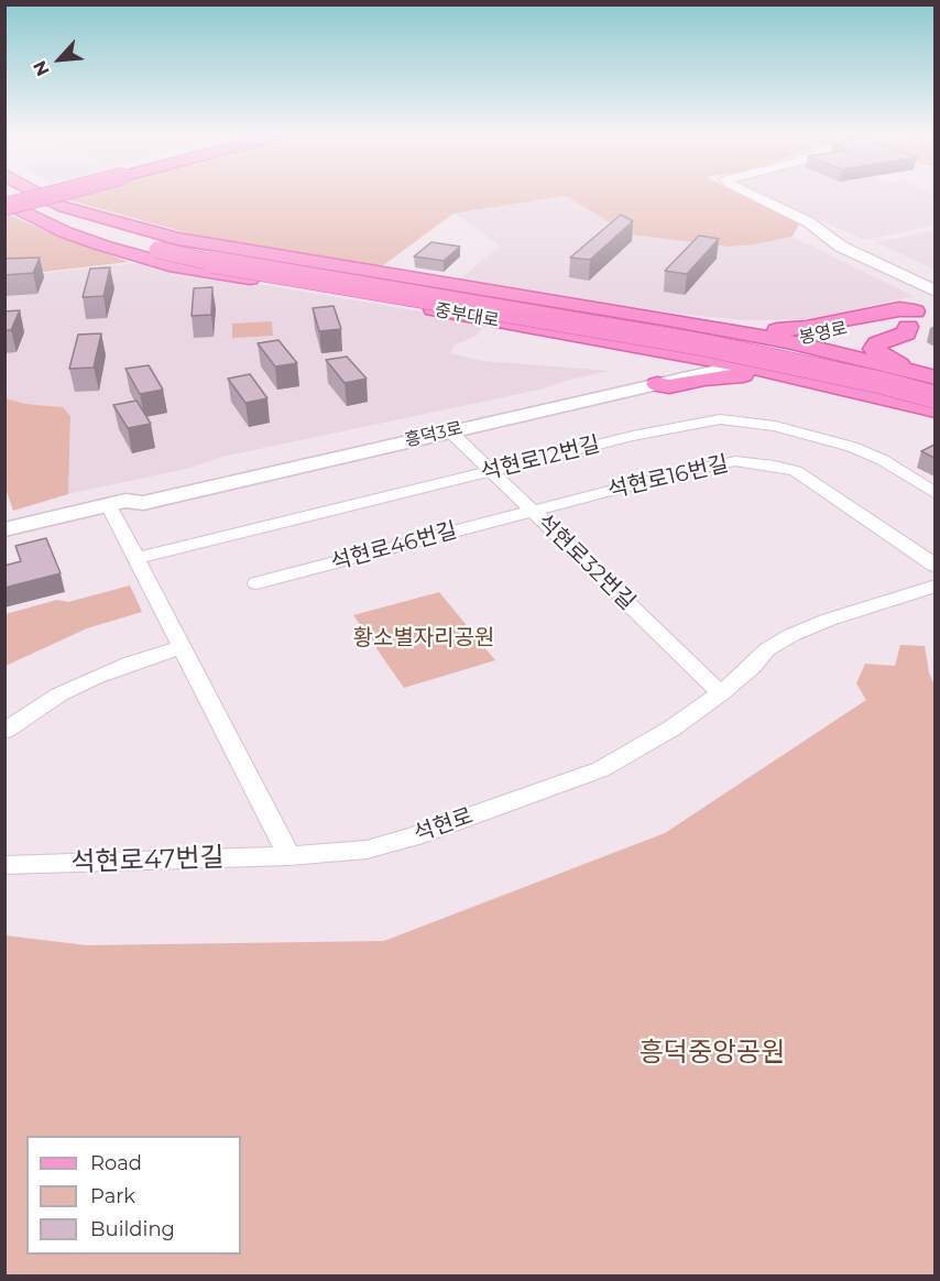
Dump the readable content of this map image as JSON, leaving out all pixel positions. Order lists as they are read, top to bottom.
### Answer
{
  "streets": {
    "main road": ["중부대로", "봉영로"],
    "street": [
      "흥덕3로",
      "석현로12번길",
      "석현로16번길",
      "석현로46번길",
      "석현로32번길",
      "석현로",
      "석현로47번길"
    ]
  },
  "crossings": [
    ["중부대로", "봉영로"],
    ["중부대로", "흥덕3로"],
    ["봉영로", "흥덕3로"],
    ["흥덕3로", "석현로32번길"],
    ["석현로12번길", "석현로32번길"],
    ["석현로16번길", "석현로46번길"],
    ["석현로16번길", "석현로32번길"],
    ["석현로46번길", "석현로32번길"],
    ["석현로32번길", "석현로"],
    ["석현로", "석현로47번길"]
  ],
  "parks": ["황소별자리공원", "흥덕중앙공원"],
  "legend": ["Road", "Park", "Building"],
  "north": "bottom left"
}
